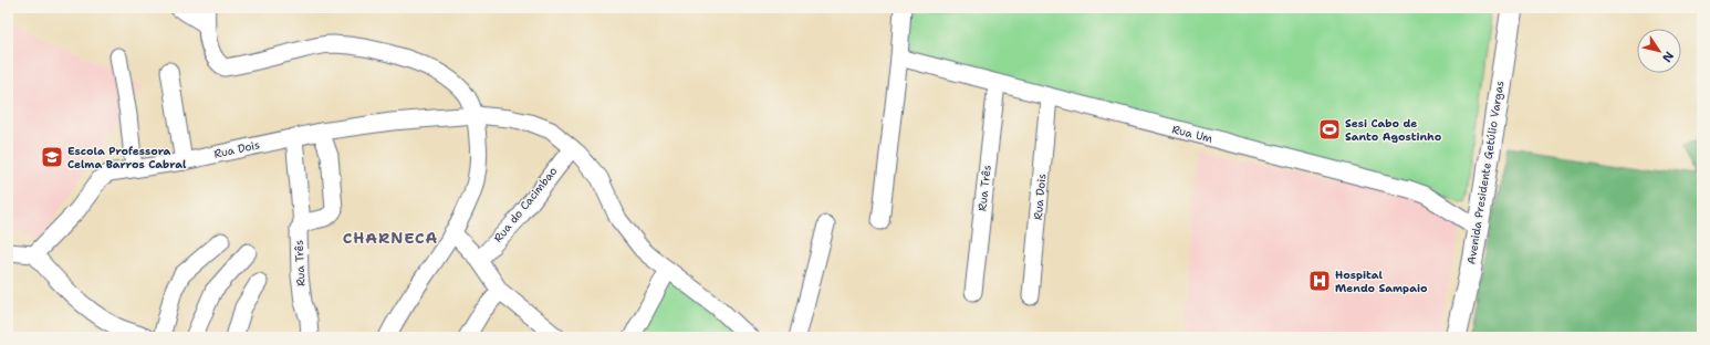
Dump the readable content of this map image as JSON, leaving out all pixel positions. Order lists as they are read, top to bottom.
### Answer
{
  "streets": {
    "main road": ["Avenida Presidente Getúlio Vargas"],
    "street": [
      "Rua Um",
      "Rua Dois",
      "Rua Três",
      "Rua do Cacimbao"
    ]
  },
  "crossings": [
    ["Rua Um", "Rua Dois"],
    ["Rua Um", "Avenida Presidente Getúlio Vargas"],
    ["Rua Um", "Rua Três"],
    ["Rua Dois", "Rua Três"],
    ["Rua Dois", "Rua do Cacimbao"]
  ],
  "districts": ["CHARNECA"],
  "places": {
    "sports": ["Sesi Cabo de Santo Agostinho"],
    "school or university": ["Escola Professora Celma Barros Cabral"],
    "hospital": ["Hospital Mendo Sampaio"]
  },
  "north": "bottom right"
}
